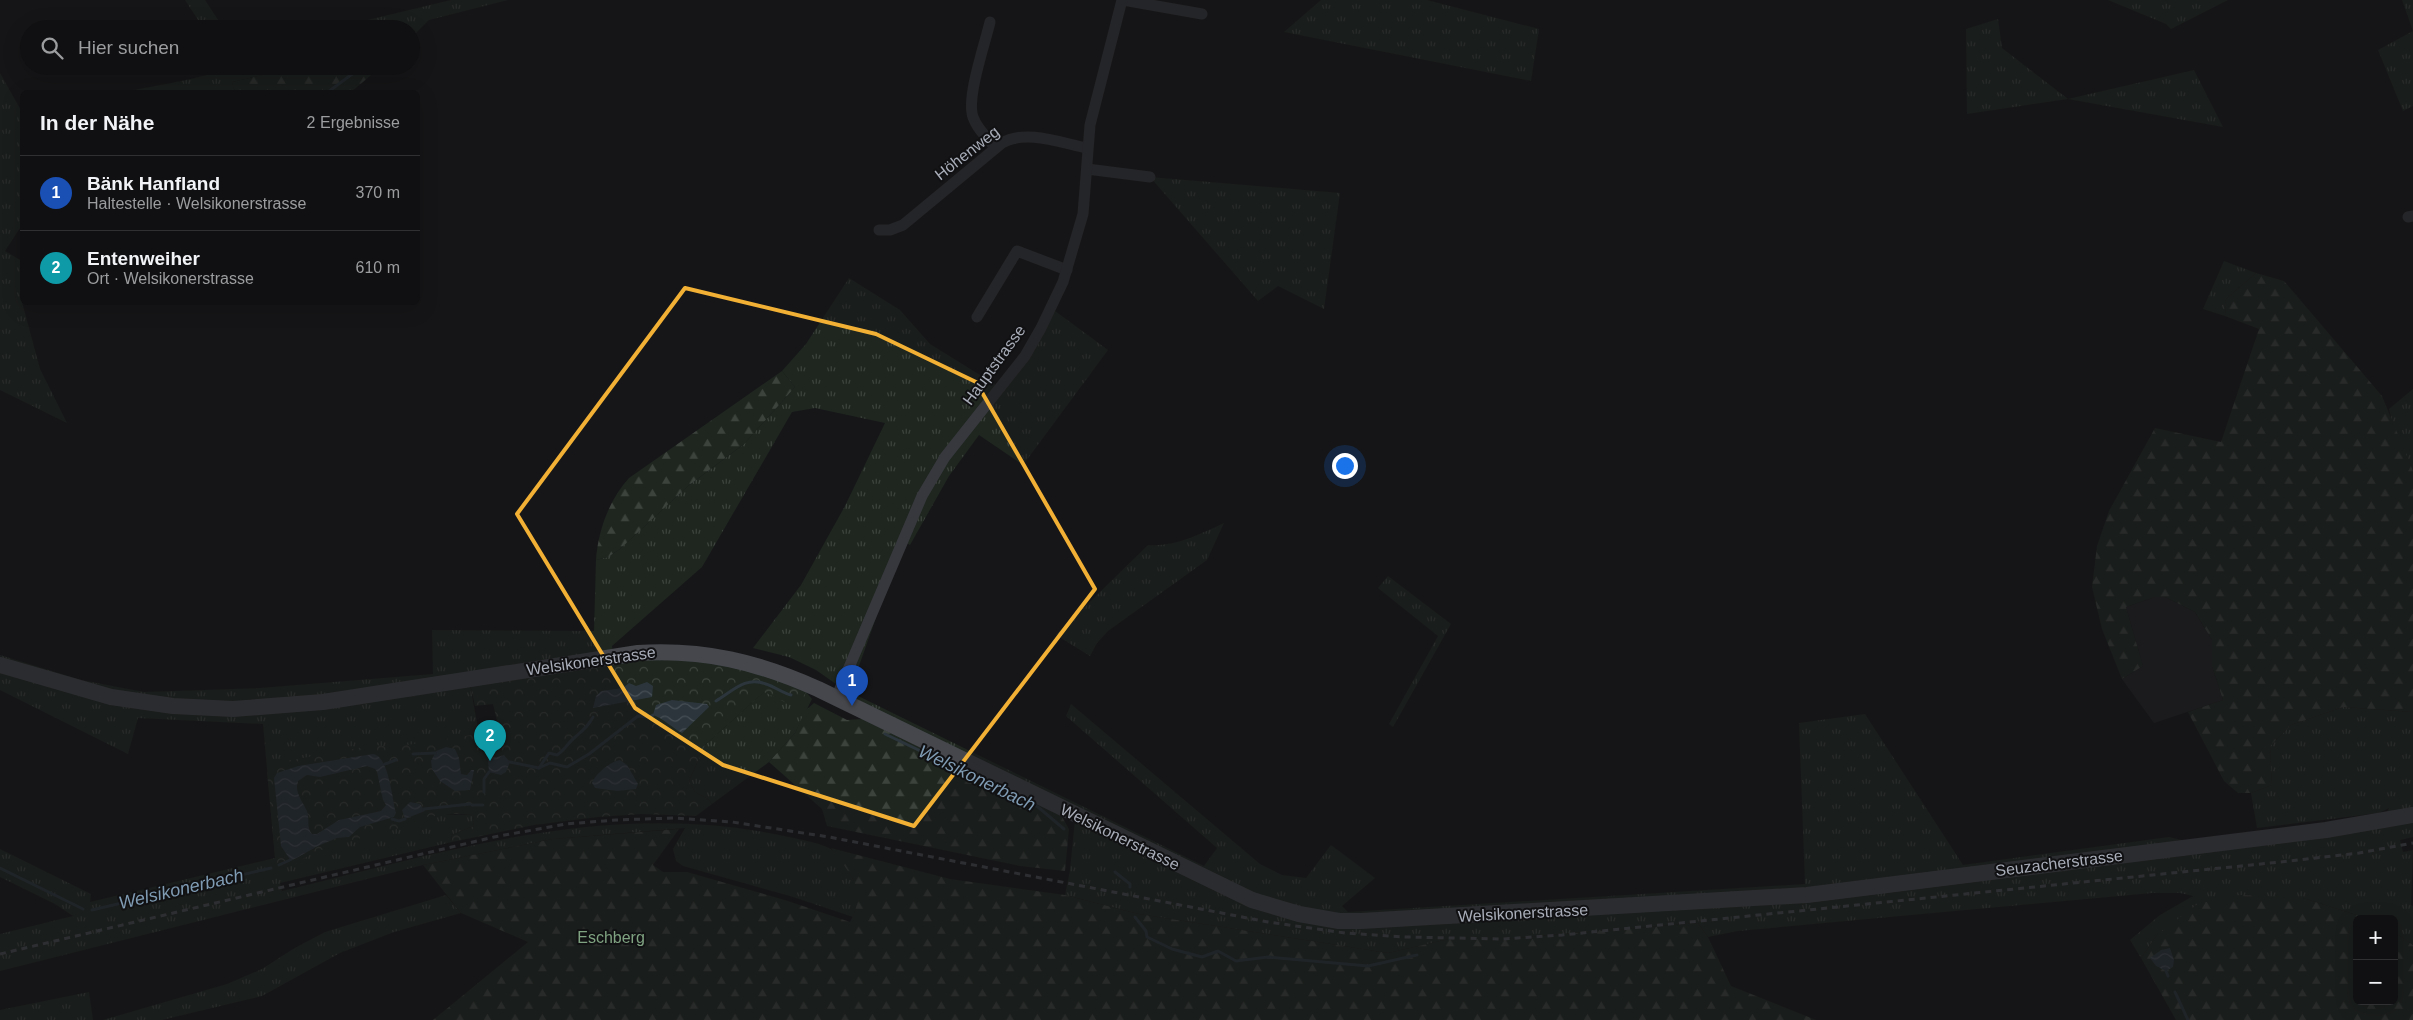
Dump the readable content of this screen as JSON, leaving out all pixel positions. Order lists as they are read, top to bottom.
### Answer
{
  "streets": {
    "main road": ["Welsikonerstrasse", "Seuzacherstrasse"],
    "street": ["Höhenweg", "Hauptstrasse"]
  },
  "crossings": [
    ["Höhenweg", "Hauptstrasse"],
    ["Hauptstrasse", "Welsikonerstrasse"],
    ["Welsikonerstrasse", "Seuzacherstrasse"]
  ],
  "water": ["Welsikonerbach"],
  "parks": ["Eschberg"],
  "page": {
    "search": "Hier suchen",
    "heading": ["In der Nähe", "2 Ergebnisse"],
    "list": [
      {
        "mark": "1",
        "name": "Bänk Hanfland",
        "note": "Haltestelle · Welsikonerstrasse",
        "value": "370 m"
      },
      {
        "mark": "2",
        "name": "Entenweiher",
        "note": "Ort · Welsikonerstrasse",
        "value": "610 m"
      }
    ],
    "pins": ["1", "2"],
    "map_buttons": ["+", "−"]
  }
}
